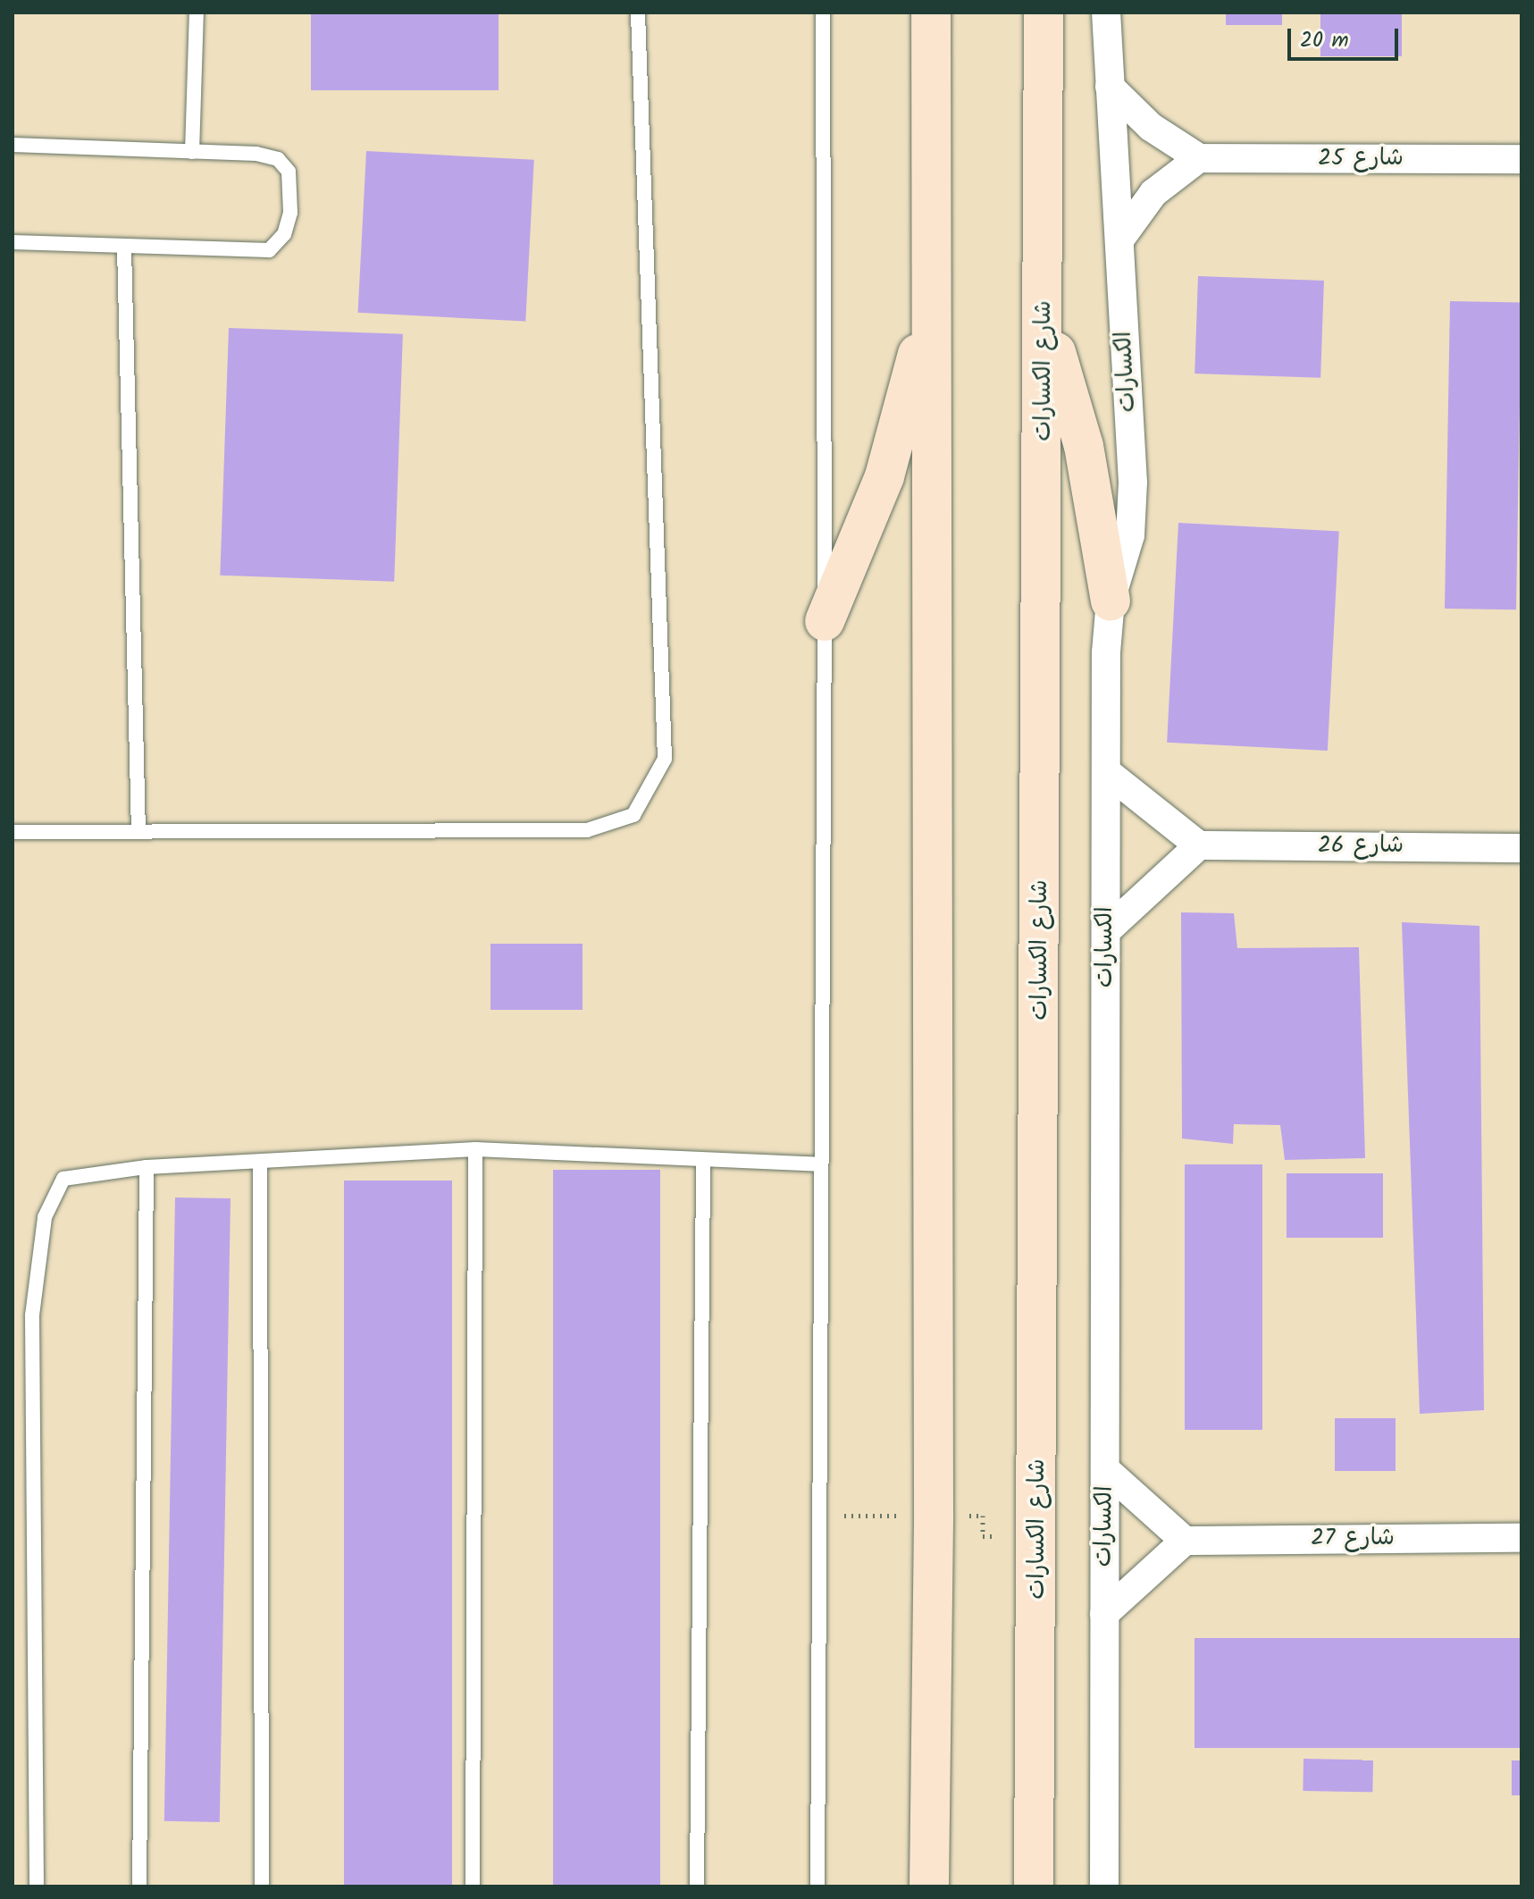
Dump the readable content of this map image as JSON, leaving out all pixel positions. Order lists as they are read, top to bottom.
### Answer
{
  "streets": {
    "street": [
      "شارع 25",
      "شارع الكسارات",
      "الكسارات",
      "شارع 26",
      "شارع 27"
    ]
  },
  "scale_bar": "20 m"
}
